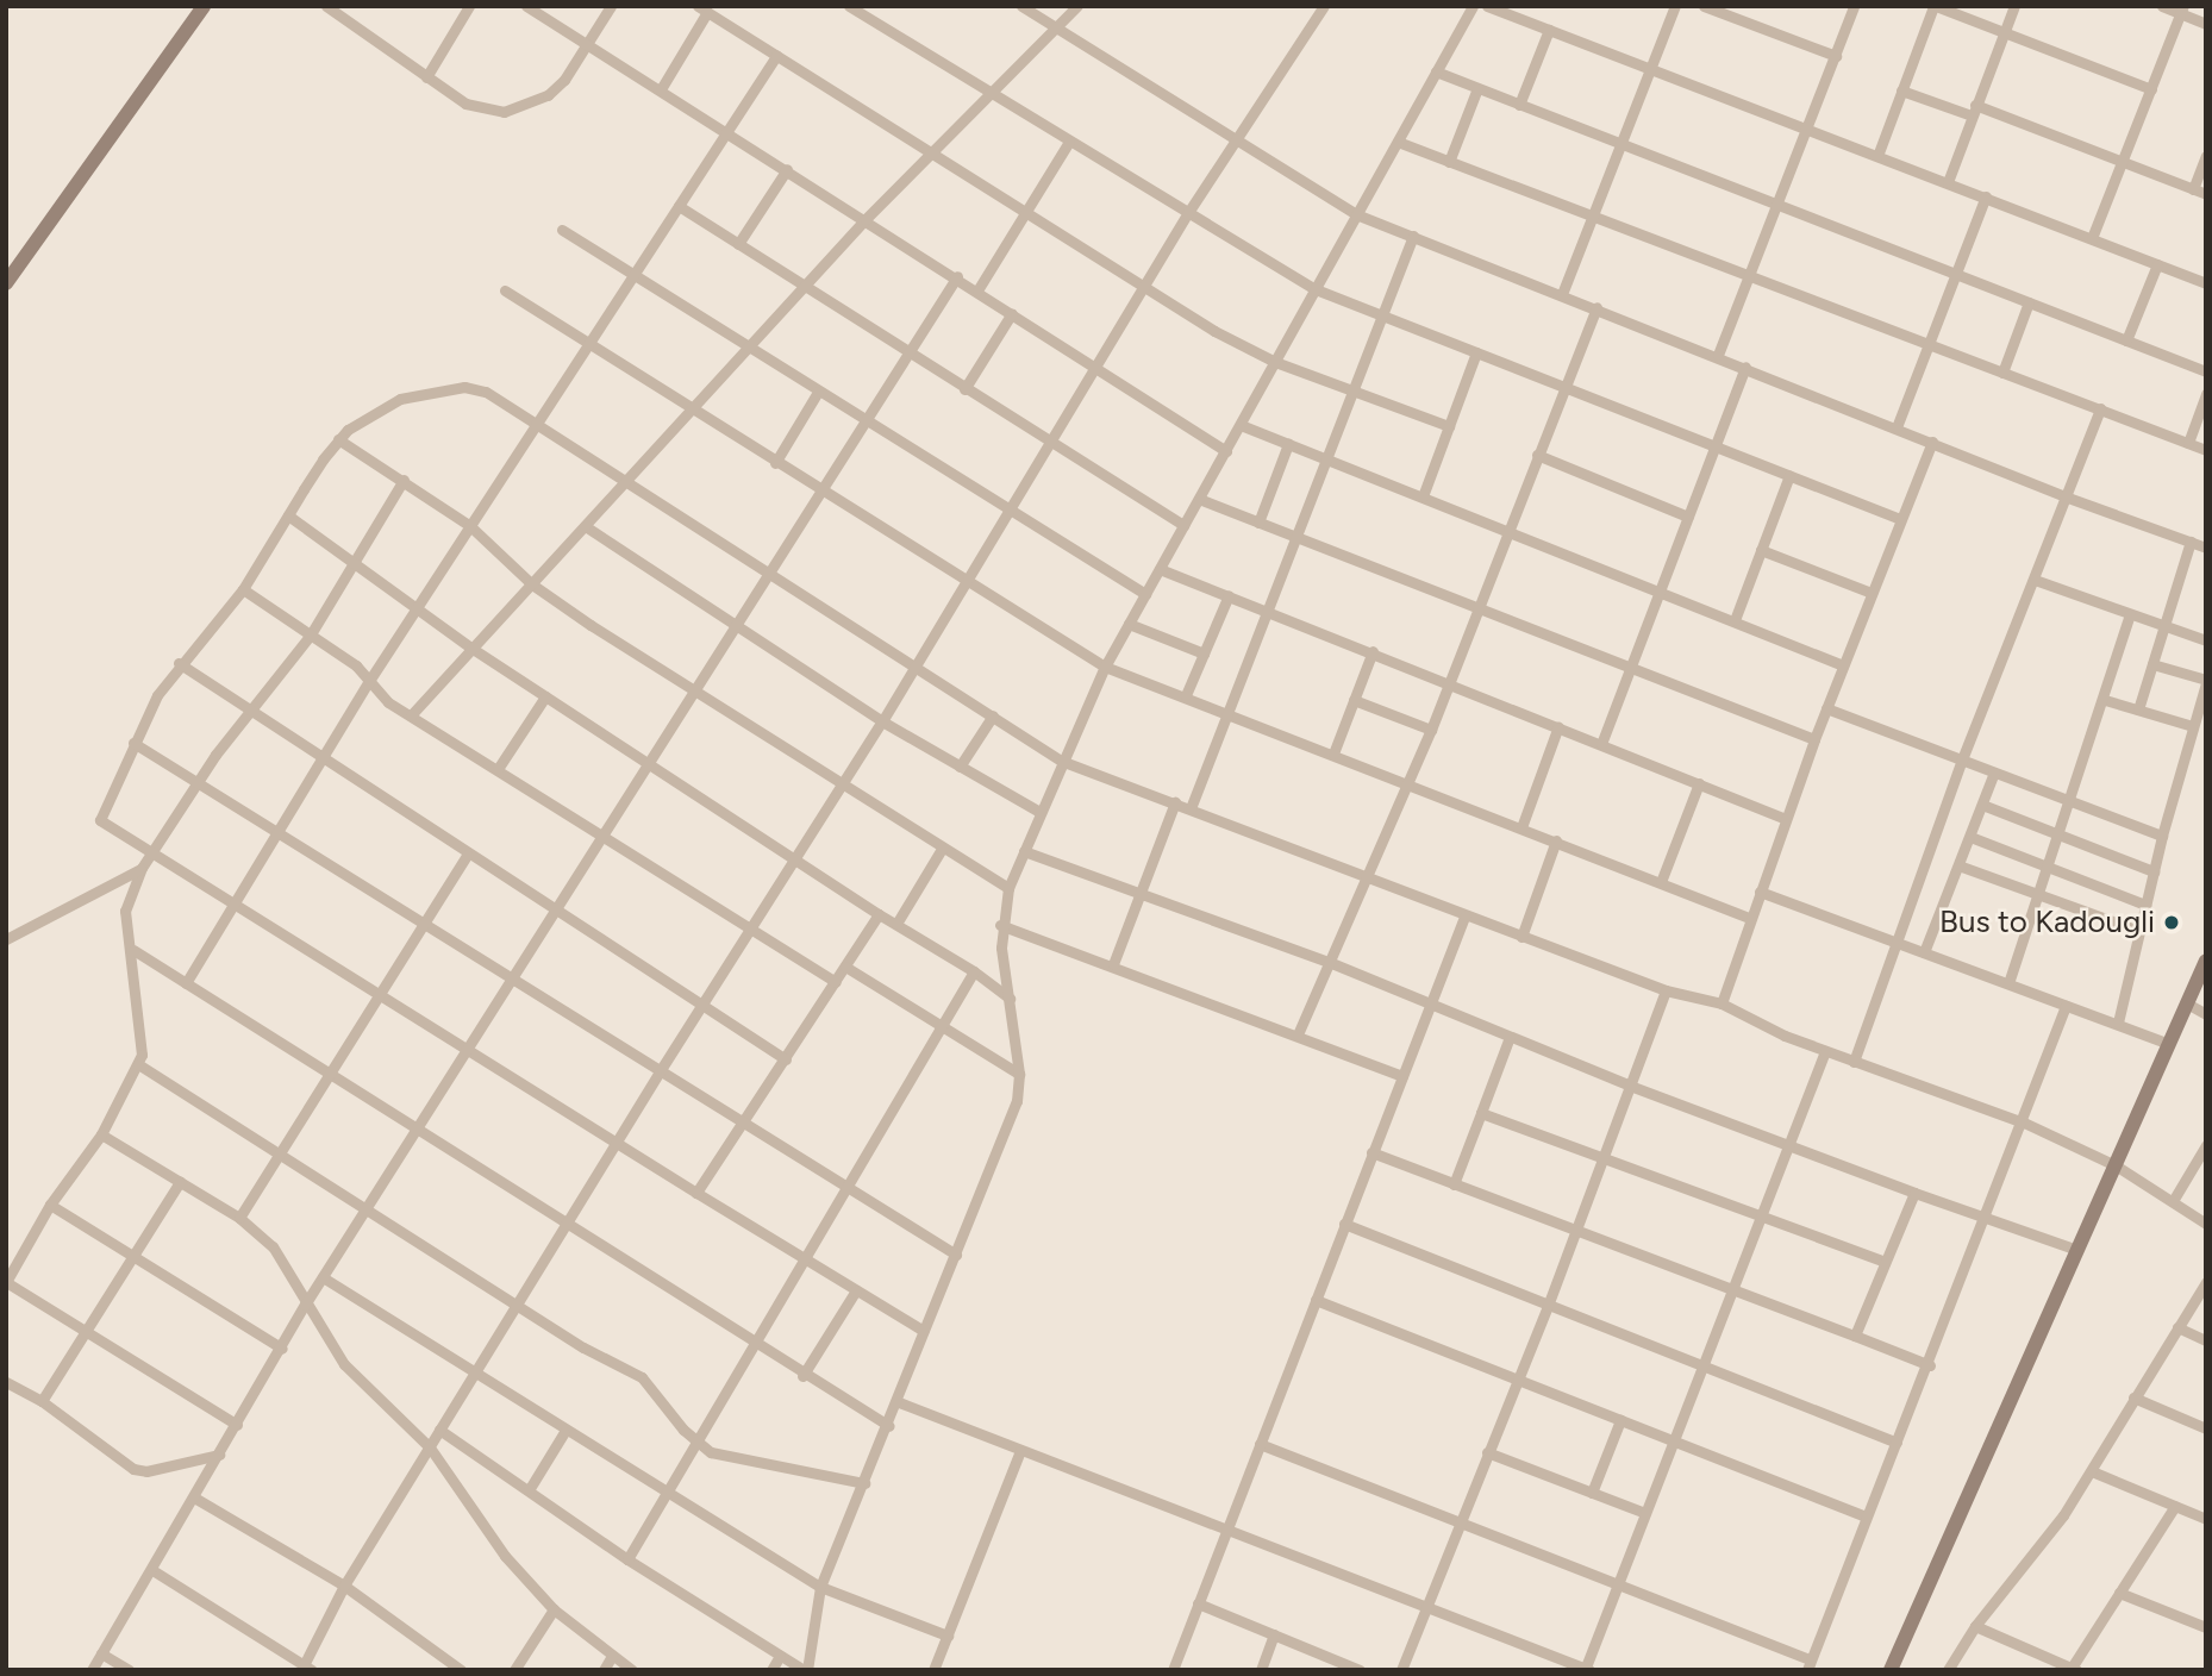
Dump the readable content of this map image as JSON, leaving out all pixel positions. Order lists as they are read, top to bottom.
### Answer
{
  "places": ["Bus to Kadougli"]
}
